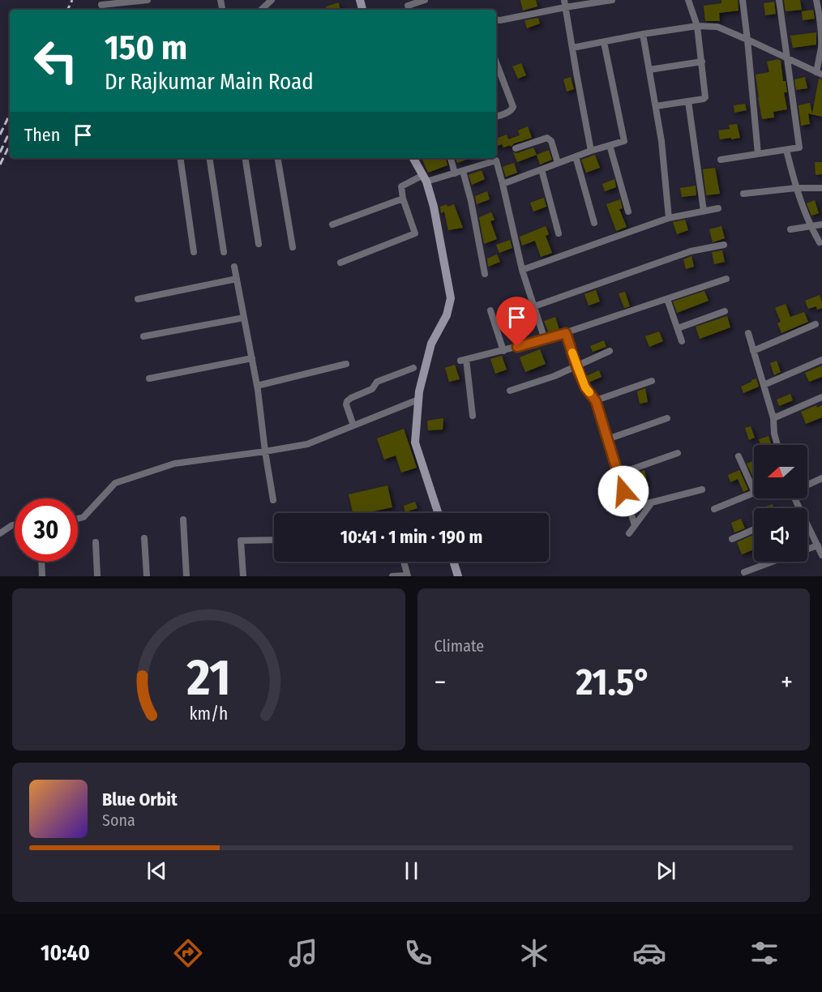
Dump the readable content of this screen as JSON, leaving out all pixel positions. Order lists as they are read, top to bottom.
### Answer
{
  "north": "left",
  "page": {
    "turn": ["150 m", "Dr Rajkumar Main Road"],
    "then": "Then",
    "limit": "30",
    "trip": "10:41 · 1 min · 190 m",
    "tile": "Climate",
    "heat": ["−", "21.5°", "+"],
    "song": ["Blue Orbit", "Sona"],
    "tabs": "10:40",
    "gauge": ["21", "km/h"]
  }
}
